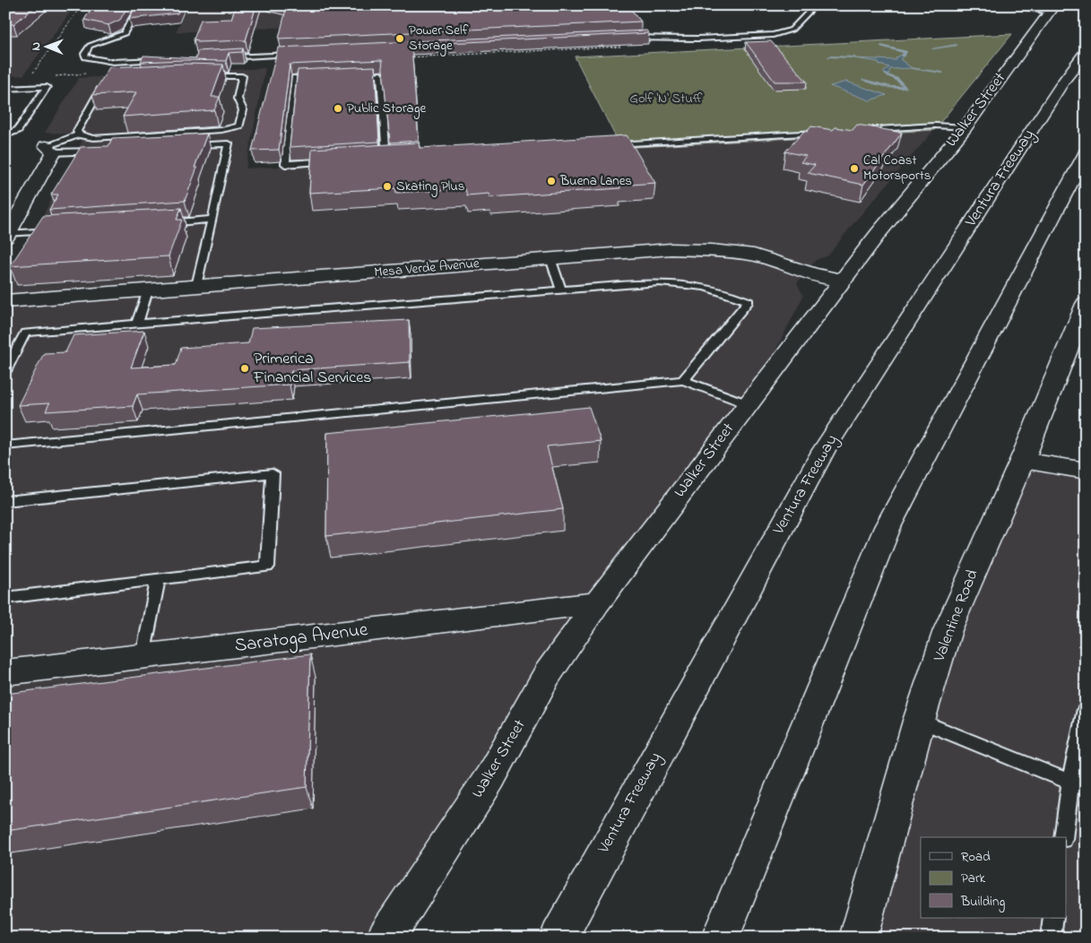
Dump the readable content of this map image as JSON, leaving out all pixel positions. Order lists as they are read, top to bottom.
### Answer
{
  "streets": {
    "main road": [
      "Walker Street",
      "Ventura Freeway",
      "Mesa Verde Avenue",
      "Valentine Road",
      "Saratoga Avenue"
    ]
  },
  "crossings": [
    ["Walker Street", "Mesa Verde Avenue"],
    ["Walker Street", "Saratoga Avenue"]
  ],
  "parks": ["Golf 'N' Stuff"],
  "places": [
    "Power Self Storage",
    "Public Storage",
    "Cal Coast Motorsports",
    "Buena Lanes",
    "Skating Plus",
    "Primerica Financial Services"
  ],
  "legend": ["Road", "Park", "Building"],
  "north": "left"
}
